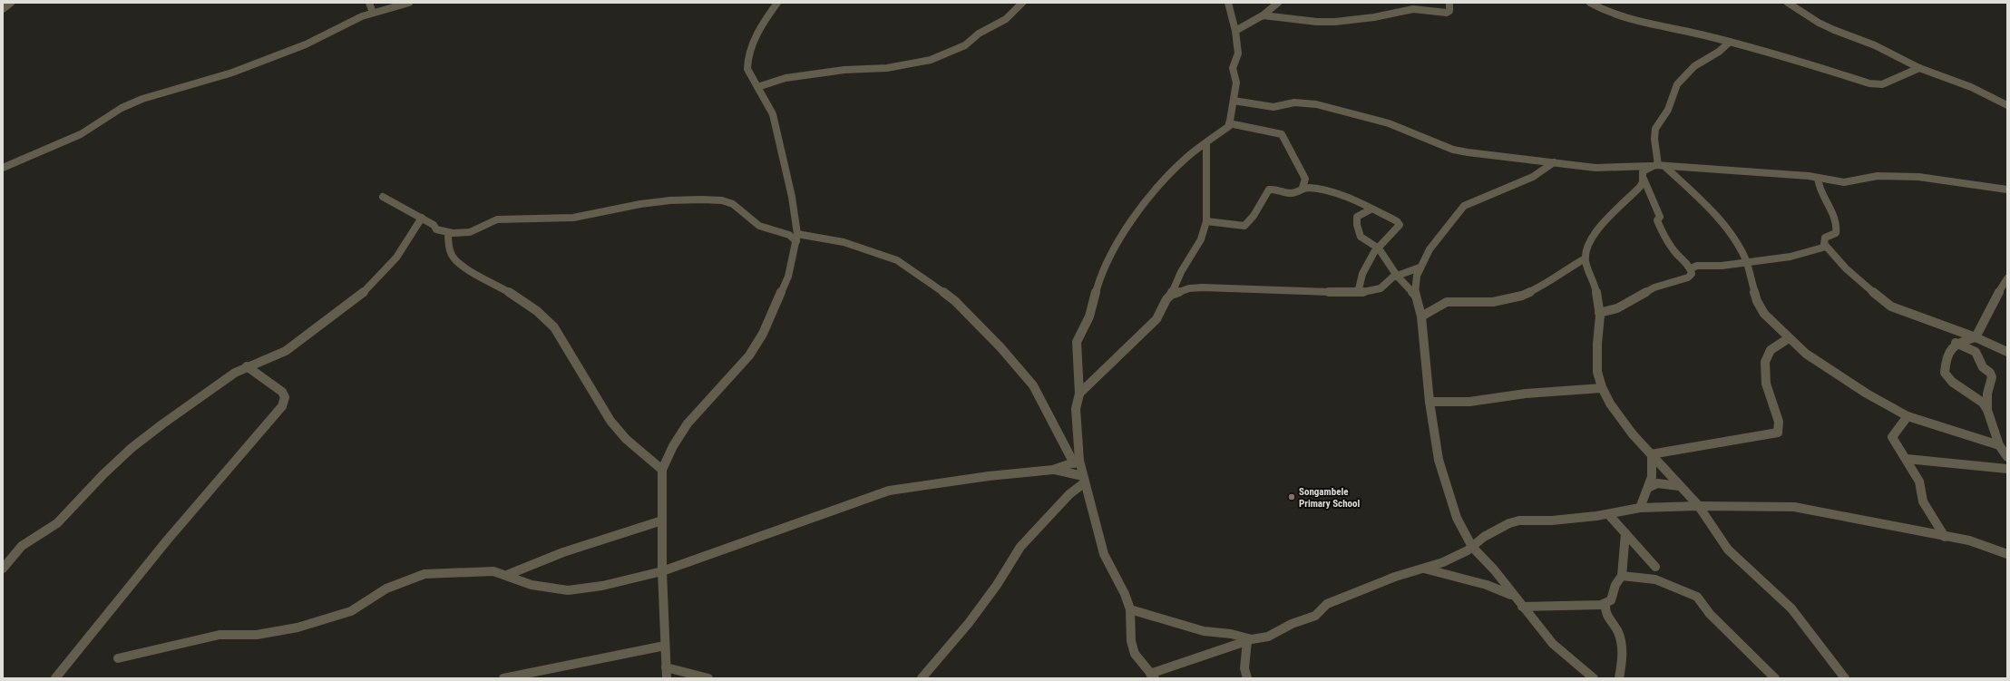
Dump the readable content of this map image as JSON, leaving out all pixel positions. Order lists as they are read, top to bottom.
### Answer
{
  "places": ["Songambele Primary School"]
}
